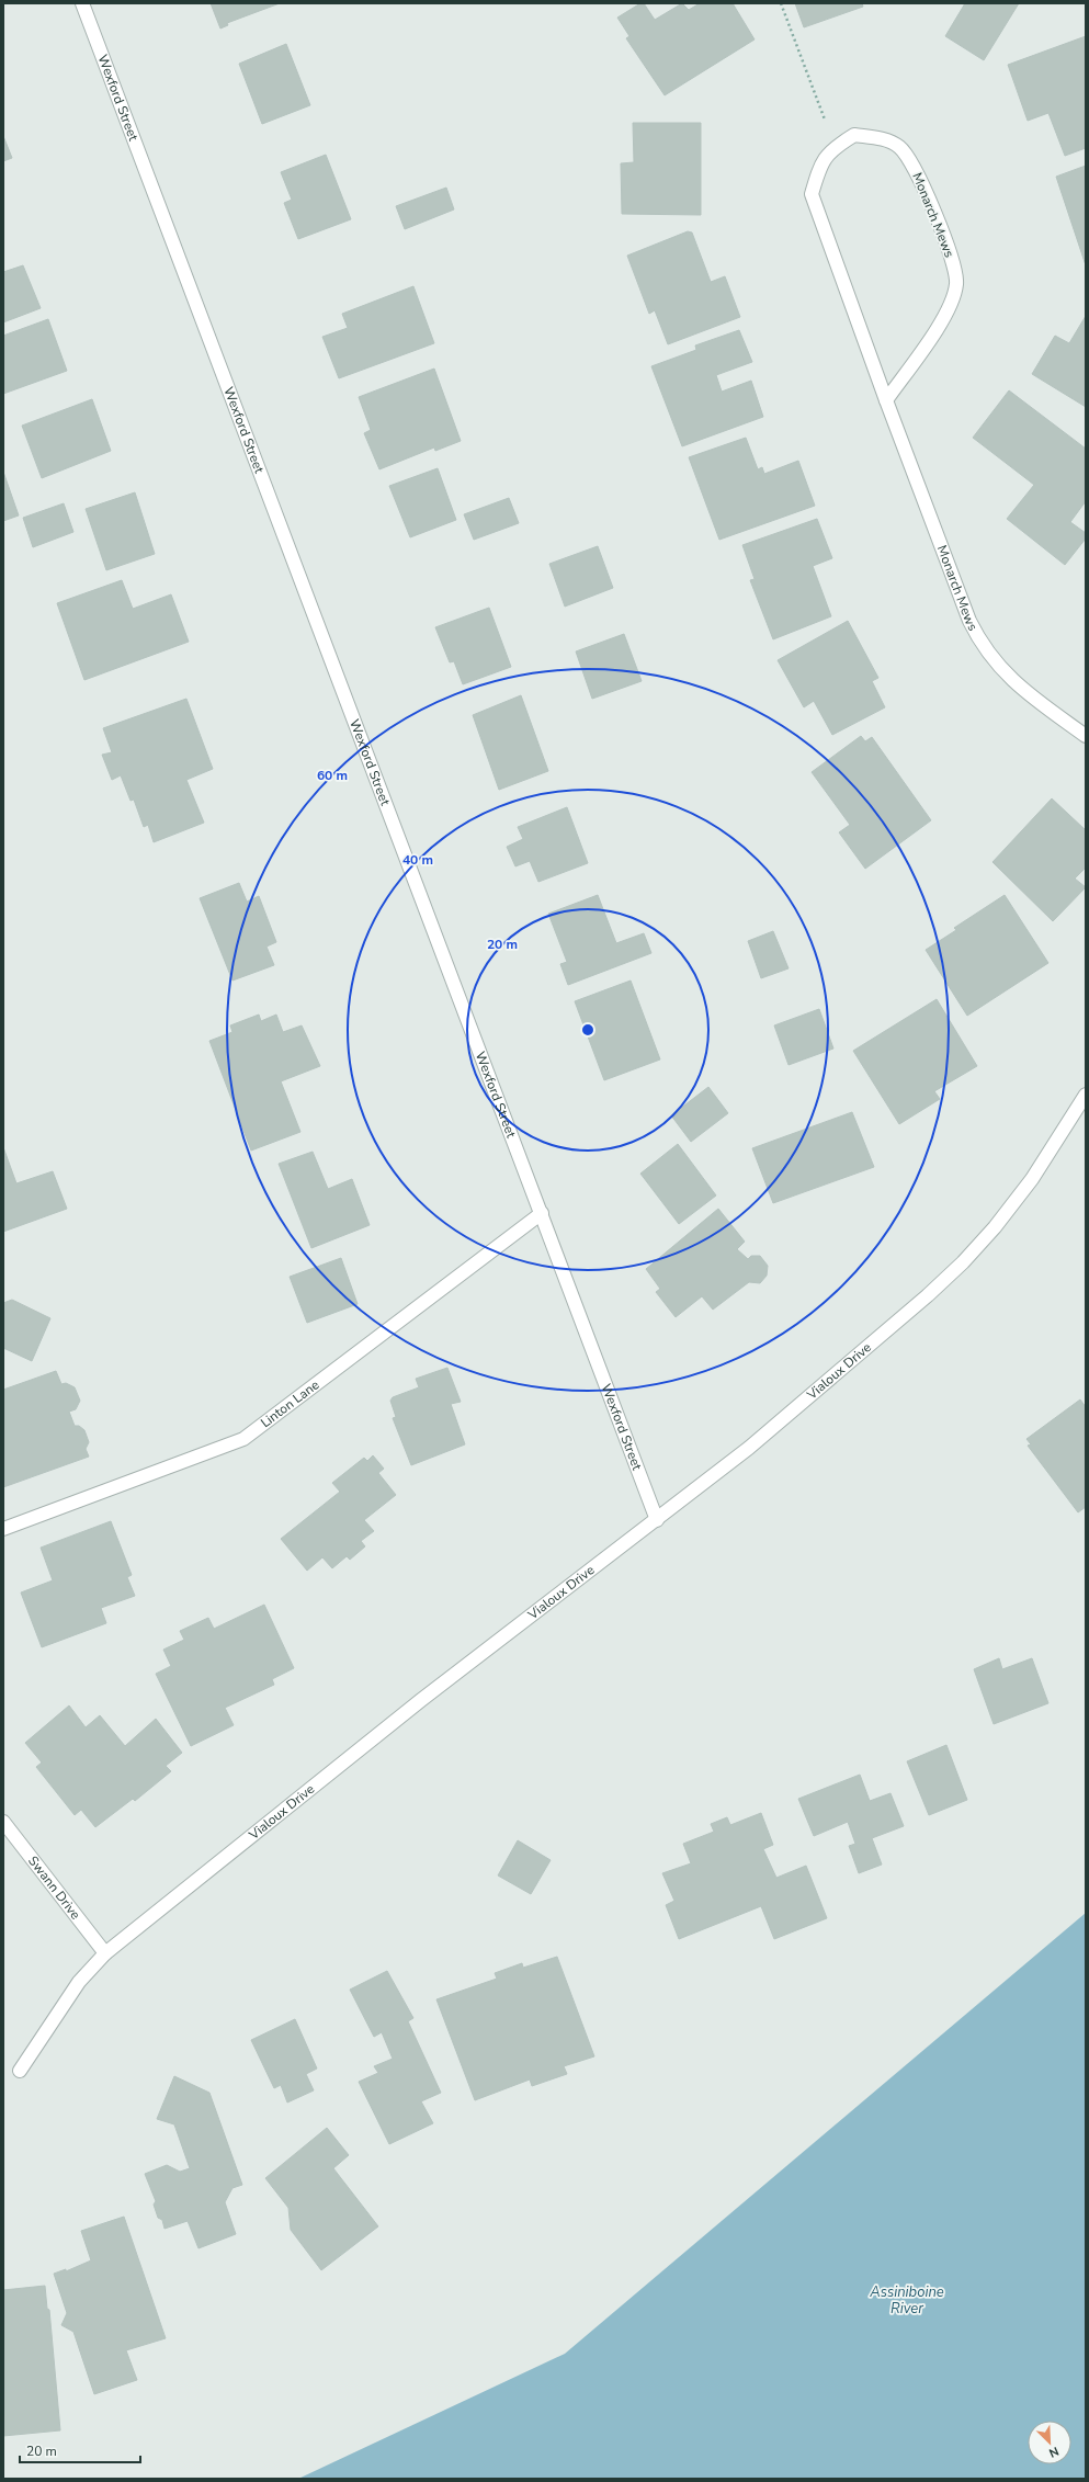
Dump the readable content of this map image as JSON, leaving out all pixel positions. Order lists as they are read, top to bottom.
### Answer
{
  "streets": {
    "street": [
      "Wexford Street",
      "Monarch Mews",
      "Vialoux Drive",
      "Linton Lane",
      "Swann Drive"
    ]
  },
  "crossings": [
    ["Wexford Street", "Vialoux Drive"],
    ["Wexford Street", "Linton Lane"],
    ["Vialoux Drive", "Swann Drive"]
  ],
  "water": ["Assiniboine River"],
  "scale_bar": "20 m",
  "north": "bottom right",
  "rings": ["60 m", "40 m", "20 m"]
}
